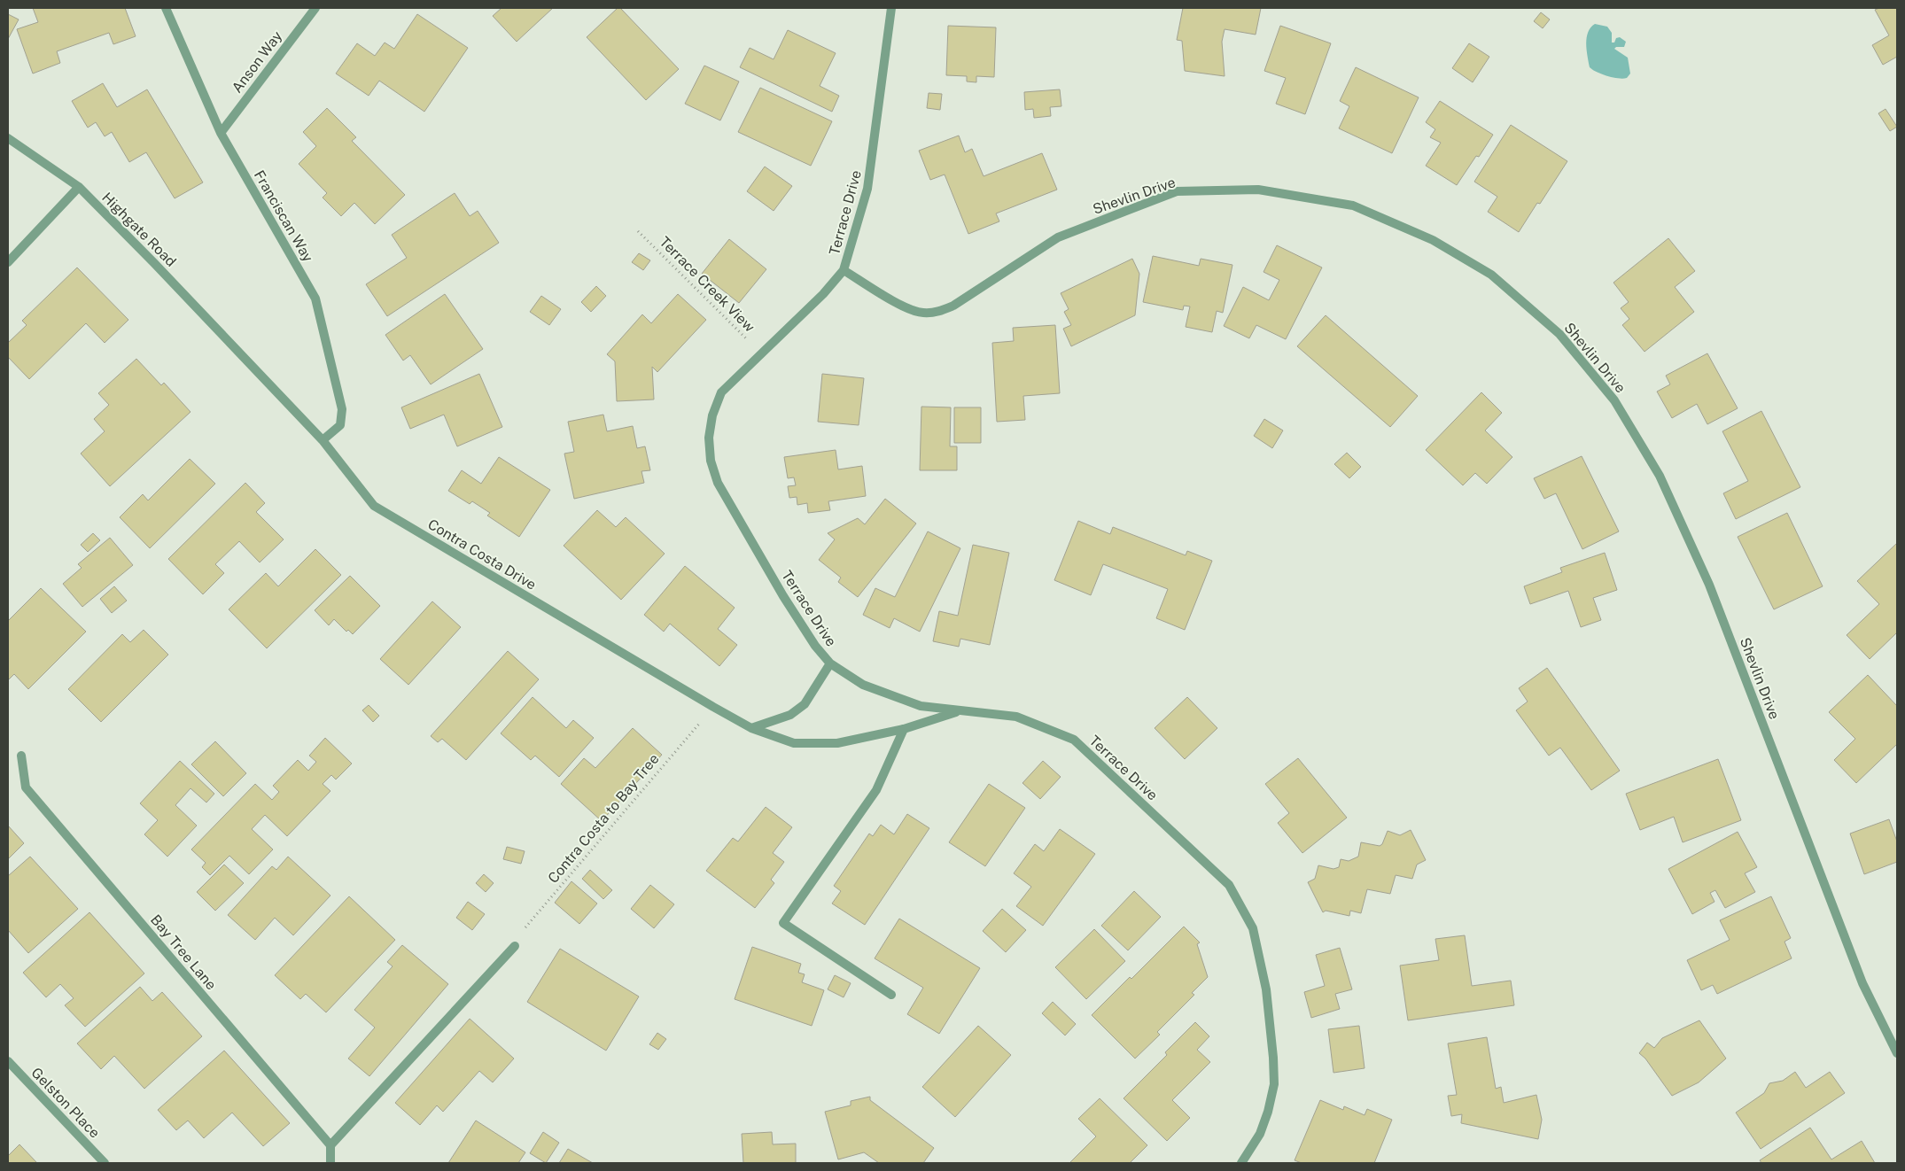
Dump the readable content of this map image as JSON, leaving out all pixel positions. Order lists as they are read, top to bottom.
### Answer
{
  "streets": {
    "street": [
      "Anson Way",
      "Shevlin Drive",
      "Terrace Drive",
      "Franciscan Way",
      "Highgate Road",
      "Contra Costa Drive",
      "Bay Tree Lane",
      "Gelston Place"
    ],
    "path": ["Terrace Creek View", "Contra Costa to Bay Tree"]
  },
  "crossings": [
    ["Anson Way", "Franciscan Way"],
    ["Shevlin Drive", "Terrace Drive"],
    ["Terrace Drive", "Terrace Creek View"],
    ["Terrace Drive", "Contra Costa Drive"],
    ["Franciscan Way", "Contra Costa Drive"],
    ["Highgate Road", "Contra Costa Drive"],
    ["Contra Costa Drive", "Contra Costa to Bay Tree"]
  ]
}
